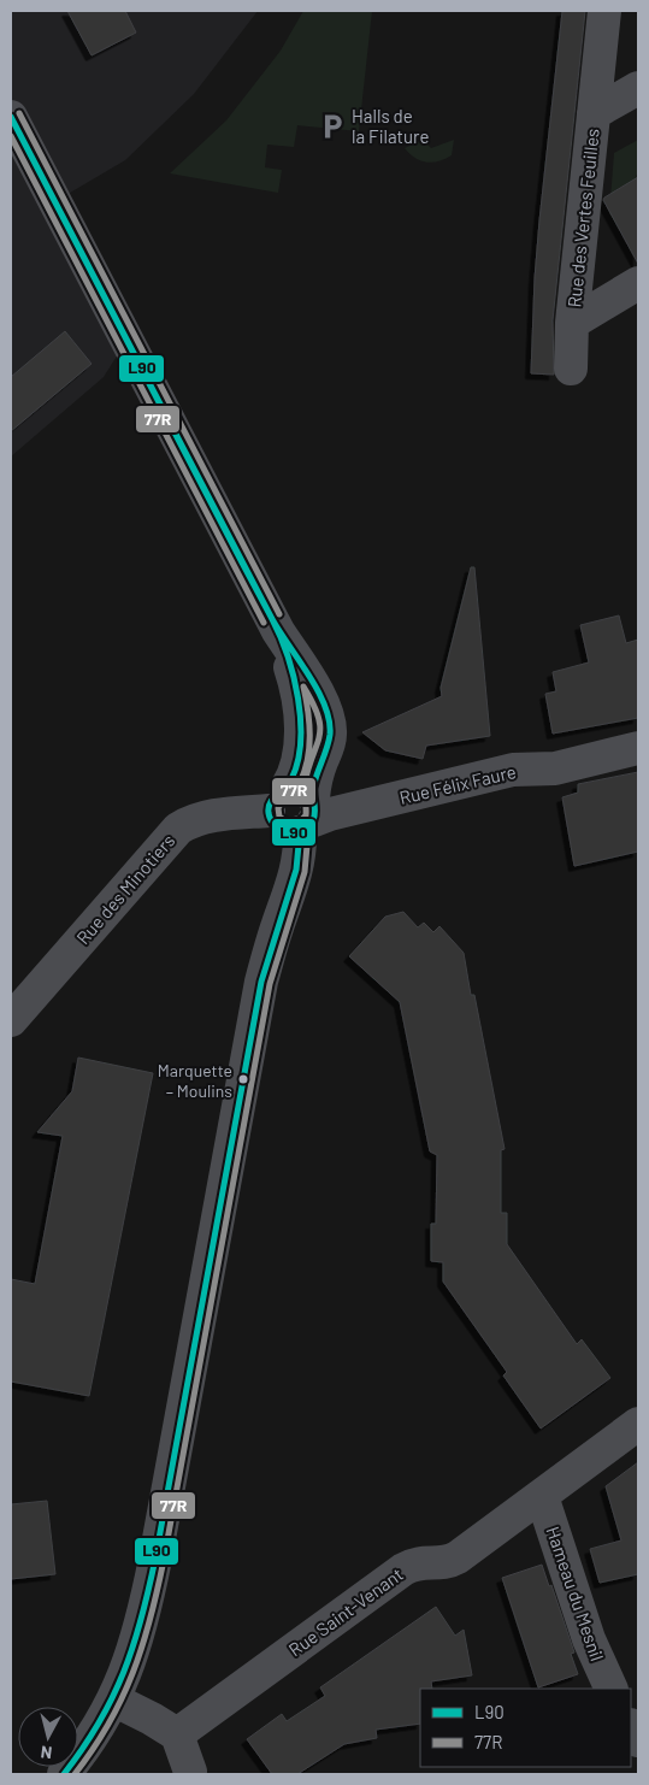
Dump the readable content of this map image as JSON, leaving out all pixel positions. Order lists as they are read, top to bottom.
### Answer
{
  "streets": {
    "street": [
      "Rue des Vertes Feuilles",
      "Rue Félix Faure",
      "Rue des Minotiers",
      "Hameau du Mesnil",
      "Rue Saint-Venant"
    ]
  },
  "crossings": [
    ["Rue Félix Faure", "Rue des Minotiers"],
    ["Hameau du Mesnil", "Rue Saint-Venant"]
  ],
  "places": {
    "parking": ["Halls de la Filature"],
    "other": ["Marquette – Moulins"]
  },
  "lines": ["transit line 77R", "transit line L90"],
  "legend": ["L90", "77R"],
  "north": "bottom"
}
